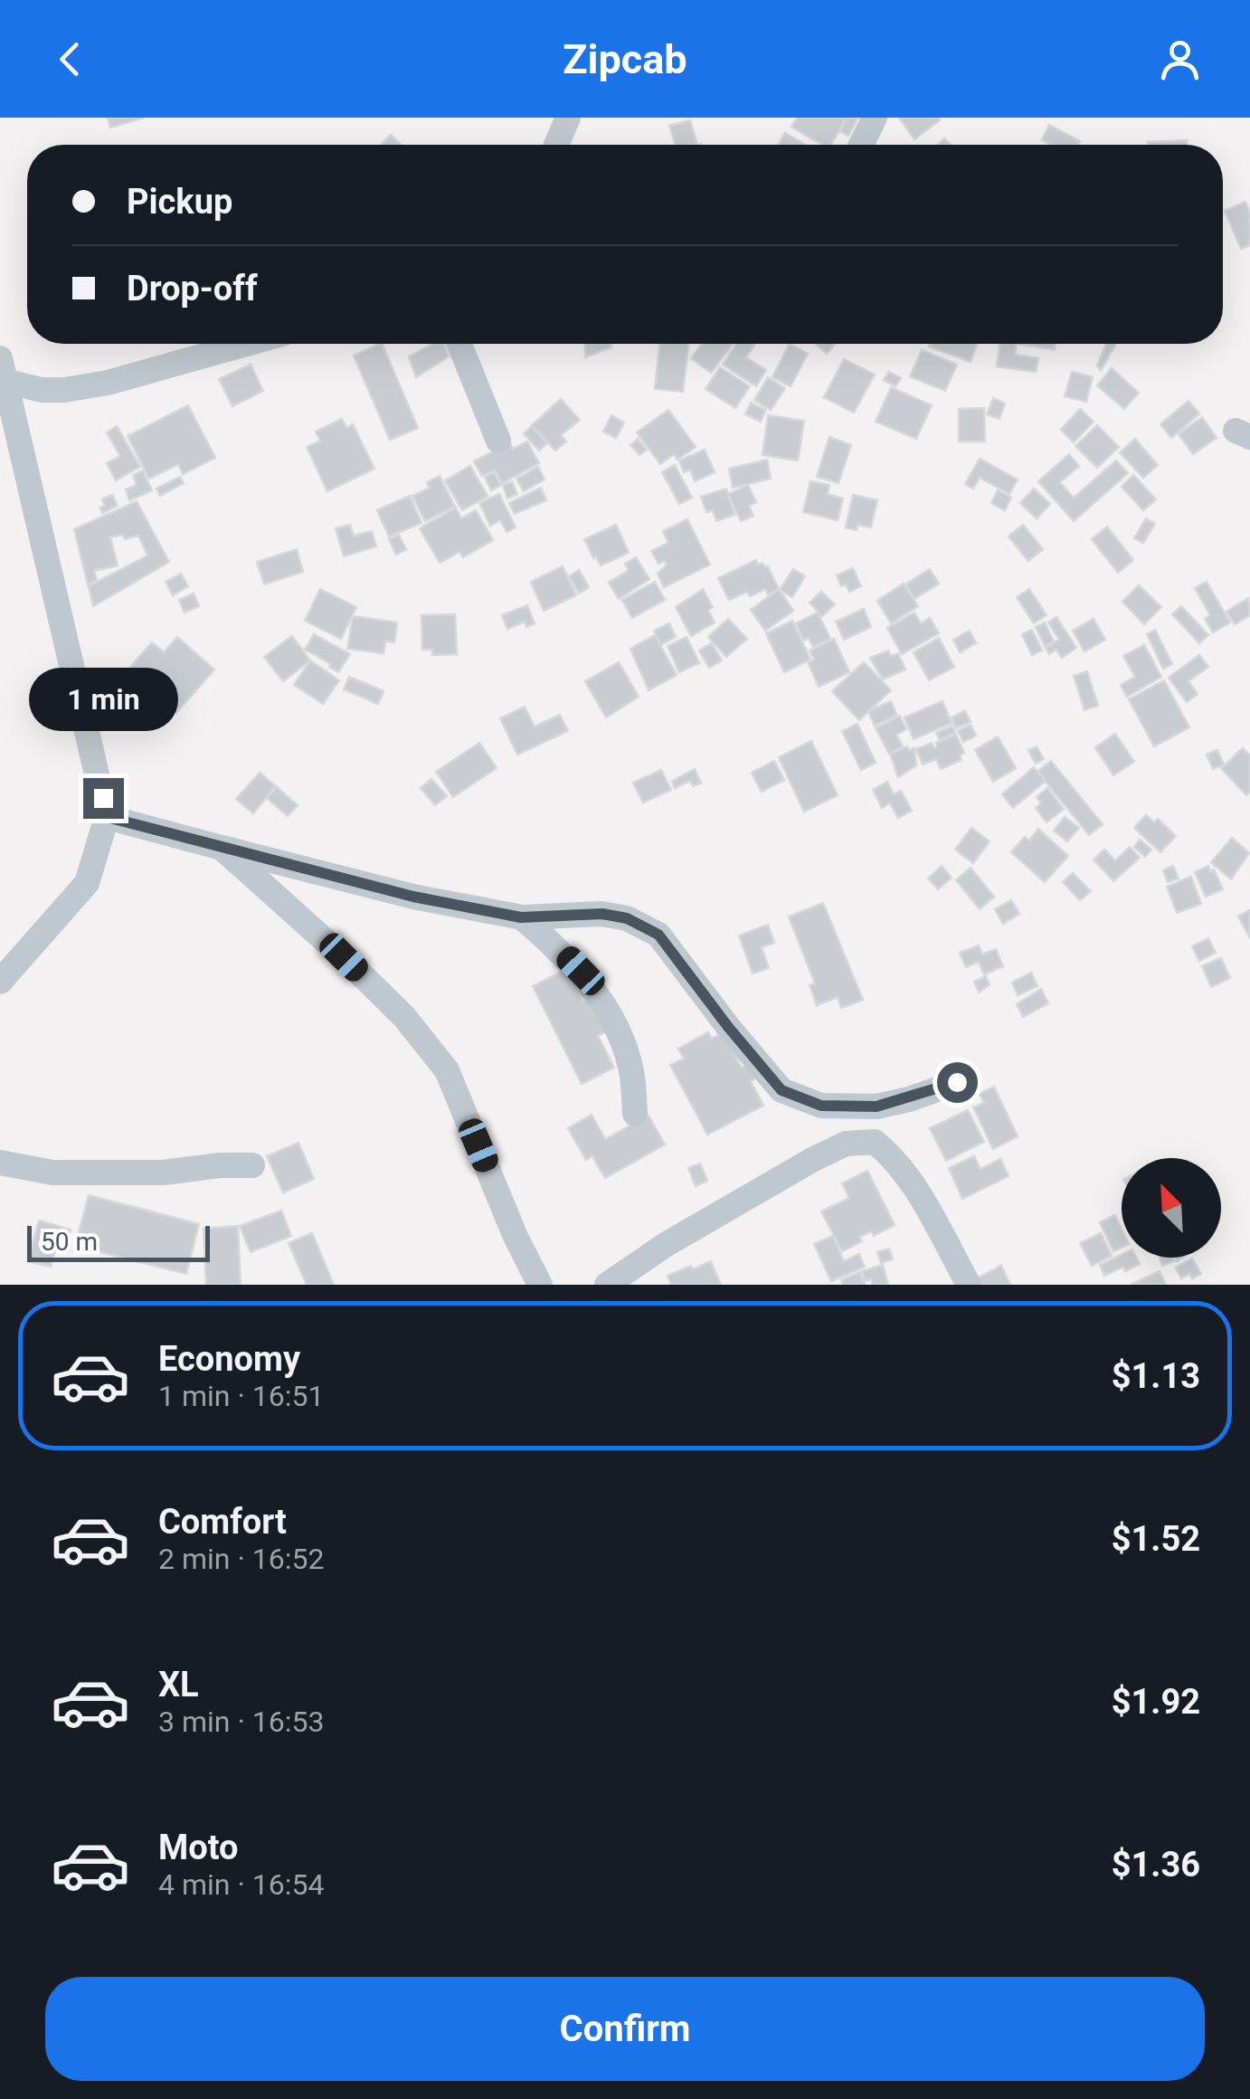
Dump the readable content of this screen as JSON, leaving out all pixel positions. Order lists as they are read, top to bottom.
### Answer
{
  "scale_bar": "50 m",
  "north": "top left",
  "page": {
    "header": "Zipcab",
    "banner": ["Pickup", "Drop-off"],
    "bubble": "1 min",
    "scale": "50 m",
    "list": [
      {
        "name": "Economy",
        "note": "1 min · 16:51",
        "value": "$1.13"
      },
      {
        "name": "Comfort",
        "note": "2 min · 16:52",
        "value": "$1.52"
      },
      {
        "name": "XL",
        "note": "3 min · 16:53",
        "value": "$1.92"
      },
      {
        "name": "Moto",
        "note": "4 min · 16:54",
        "value": "$1.36"
      }
    ],
    "buttons": "Confirm"
  }
}
